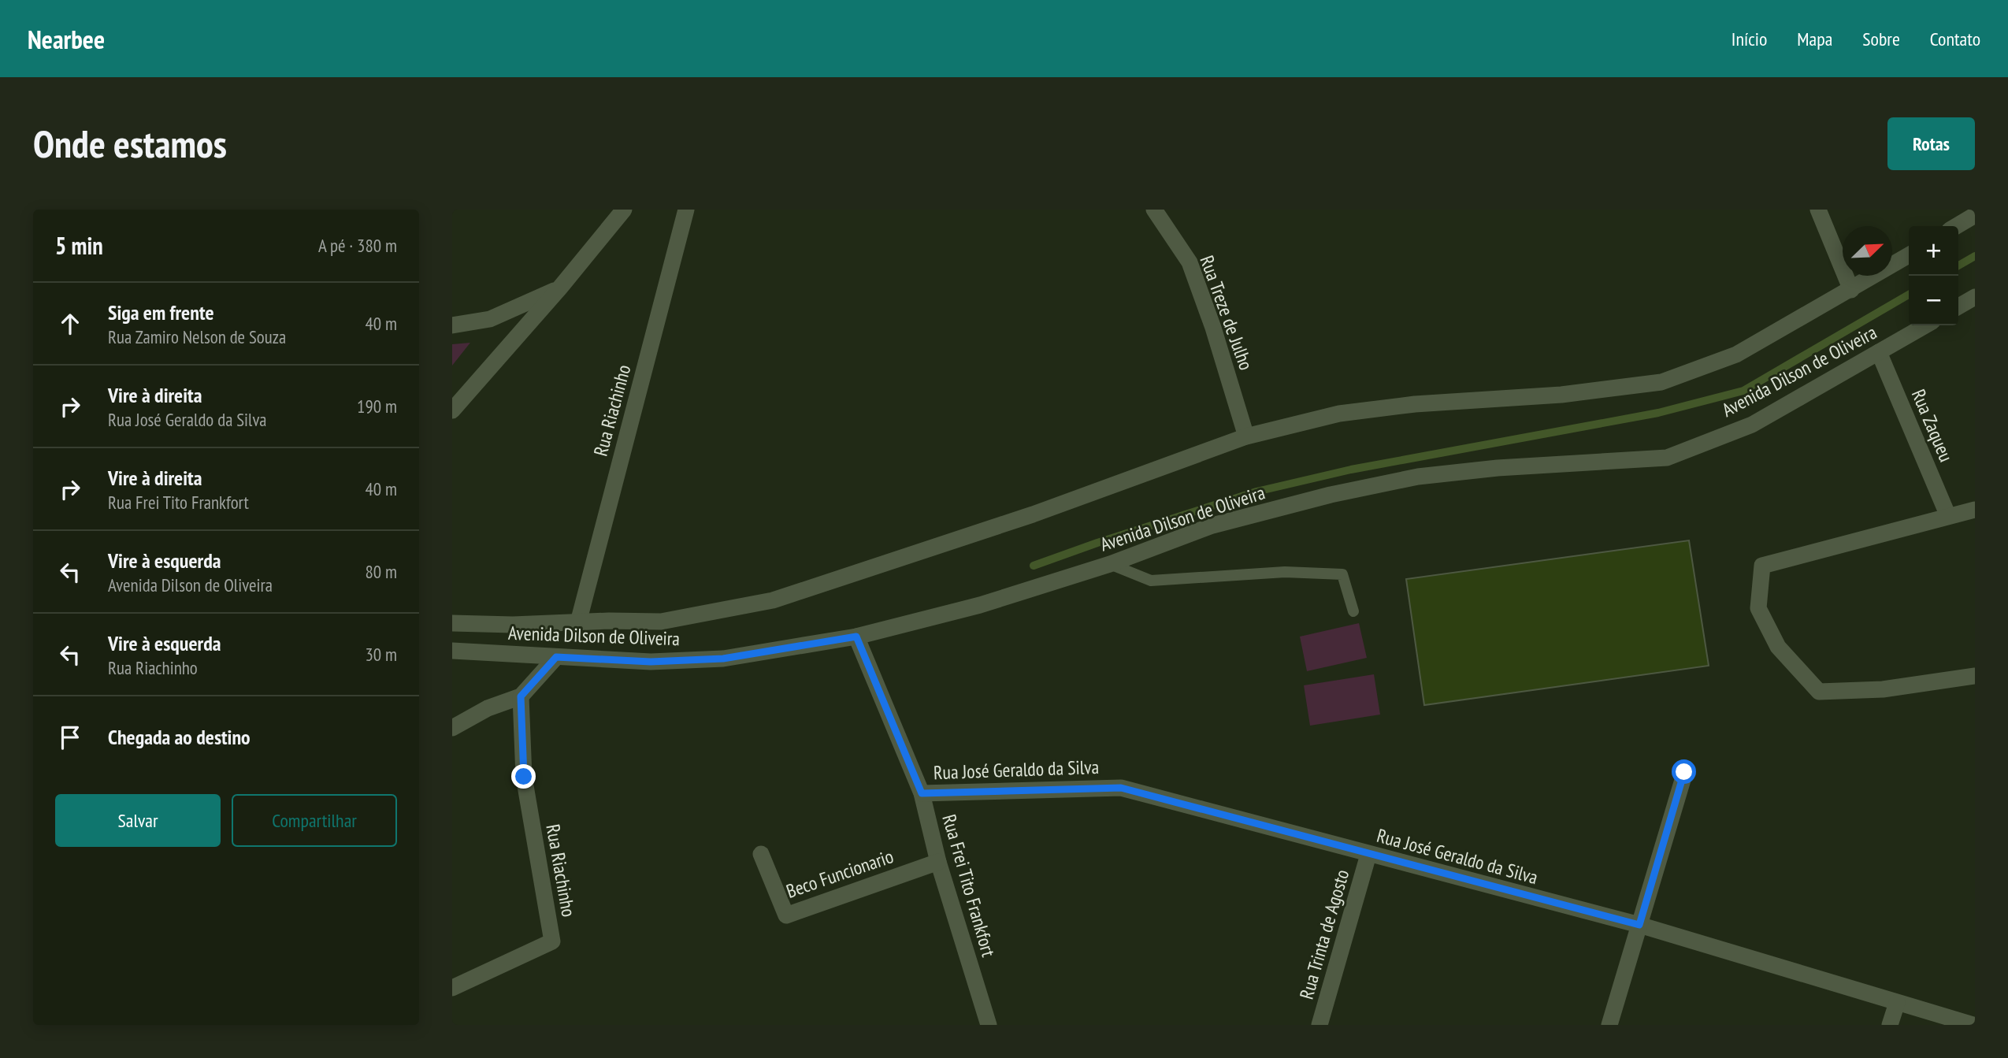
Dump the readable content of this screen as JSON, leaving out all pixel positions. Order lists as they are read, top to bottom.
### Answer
{
  "streets": {
    "street": [
      "Rua Treze de Julho",
      "Avenida Dilson de Oliveira",
      "Rua Riachinho",
      "Rua Zaqueu",
      "Rua José Geraldo da Silva",
      "Beco Funcionario",
      "Rua Frei Tito Frankfort",
      "Rua Trinta de Agosto"
    ]
  },
  "crossings": [
    ["Rua Treze de Julho", "Avenida Dilson de Oliveira"],
    ["Avenida Dilson de Oliveira", "Rua Riachinho"],
    ["Avenida Dilson de Oliveira", "Rua Zaqueu"],
    ["Avenida Dilson de Oliveira", "Rua Frei Tito Frankfort"],
    ["Rua José Geraldo da Silva", "Rua Frei Tito Frankfort"],
    ["Rua José Geraldo da Silva", "Rua Trinta de Agosto"],
    ["Beco Funcionario", "Rua Frei Tito Frankfort"]
  ],
  "north": "top right",
  "page": {
    "header": "Nearbee",
    "nav": [
      "Início",
      "Mapa",
      "Sobre",
      "Contato"
    ],
    "buttons": [
      "Rotas",
      ["Salvar", "Compartilhar"]
    ],
    "title": "Onde estamos",
    "heading": ["5 min", "A pé · 380 m"],
    "map_buttons": ["+", "−"],
    "list": [
      ["Siga em frente", "Rua Zamiro Nelson de Souza", "40 m"],
      ["Vire à direita", "Rua José Geraldo da Silva", "190 m"],
      ["Vire à direita", "Rua Frei Tito Frankfort", "40 m"],
      ["Vire à esquerda", "Avenida Dilson de Oliveira", "80 m"],
      ["Vire à esquerda", "Rua Riachinho", "30 m"],
      "Chegada ao destino"
    ]
  }
}
